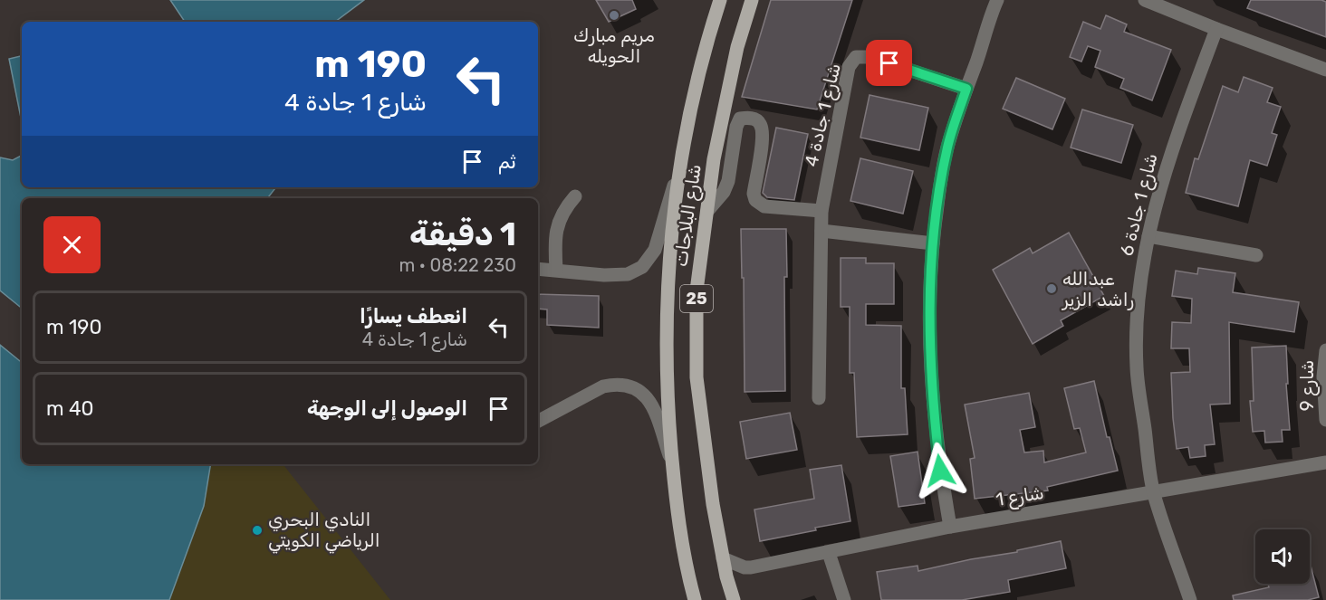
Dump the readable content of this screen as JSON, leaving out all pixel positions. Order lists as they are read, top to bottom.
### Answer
{
  "streets": {
    "main road": ["شارع البلاجات", "25"],
    "street": [
      "شارع 1 جادة 4",
      "شارع 1 جادة 6",
      "شارع 9",
      "شارع 1"
    ]
  },
  "crossings": [
    ["شارع 1 جادة 6", "شارع 1"],
    ["شارع البلاجات", "شارع 1"]
  ],
  "places": ["مريم مبارك الحويله", "عبدالله راشد الزير", "النادي البحري الرياضي الكويتي"],
  "page": {
    "turn": ["190 m", "شارع 1 جادة 4"],
    "then": "ثم",
    "heading": ["1 دقيقة", "230 m · 08:22"],
    "list": [
      {
        "name": "انعطف يسارًا",
        "note": "شارع 1 جادة 4",
        "value": "190 m"
      },
      {
        "name": "الوصول إلى الوجهة",
        "value": "40 m"
      }
    ]
  }
}
